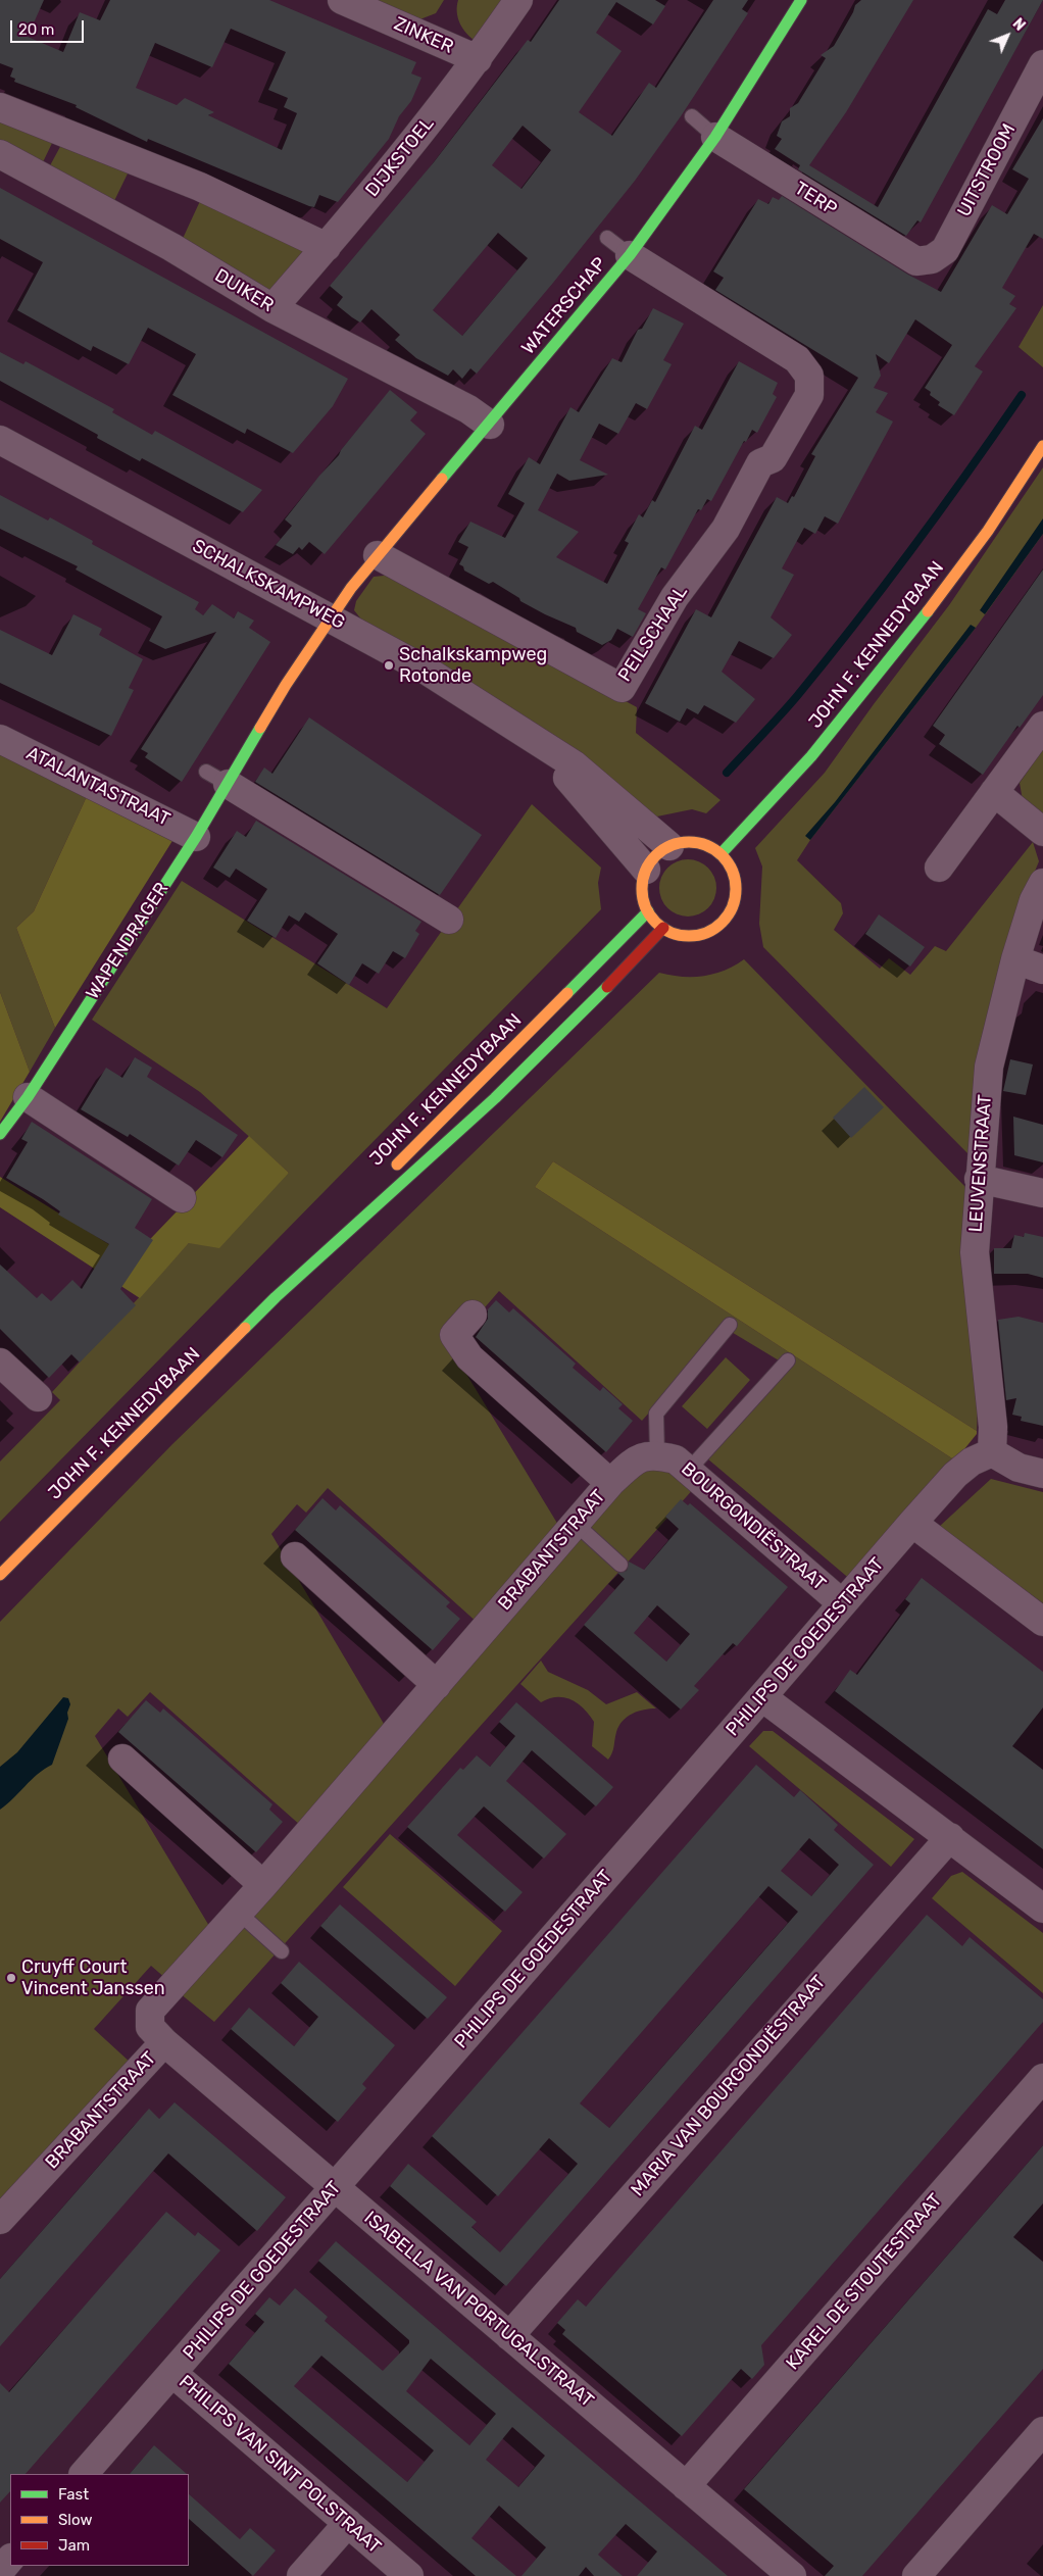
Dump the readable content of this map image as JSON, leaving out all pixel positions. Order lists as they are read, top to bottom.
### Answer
{
  "streets": {
    "main road": ["WATERSCHAP", "JOHN F. KENNEDYBAAN", "WAPENDRAGER"],
    "street": [
      "ZINKER",
      "DIJKSTOEL",
      "UITSTROOM",
      "TERP",
      "DUIKER",
      "SCHALKSKAMPWEG",
      "PEILSCHAAL",
      "ATALANTASTRAAT",
      "LEUVENSTRAAT",
      "BOURGONDIËSTRAAT",
      "BRABANTSTRAAT",
      "PHILIPS DE GOEDESTRAAT",
      "MARIA VAN BOURGONDIËSTRAAT",
      "KAREL DE STOUTESTRAAT",
      "ISABELLA VAN PORTUGALSTRAAT",
      "PHILIPS VAN SINT POLSTRAAT"
    ]
  },
  "crossings": [
    ["ZINKER", "DIJKSTOEL"],
    ["DIJKSTOEL", "DUIKER"],
    ["UITSTROOM", "TERP"],
    ["TERP", "WATERSCHAP"],
    ["DUIKER", "WATERSCHAP"],
    ["WATERSCHAP", "SCHALKSKAMPWEG"],
    ["WATERSCHAP", "PEILSCHAAL"],
    ["WATERSCHAP", "WAPENDRAGER"],
    ["SCHALKSKAMPWEG", "JOHN F. KENNEDYBAAN"],
    ["SCHALKSKAMPWEG", "WAPENDRAGER"],
    ["ATALANTASTRAAT", "WAPENDRAGER"],
    ["LEUVENSTRAAT", "PHILIPS DE GOEDESTRAAT"],
    ["BOURGONDIËSTRAAT", "PHILIPS DE GOEDESTRAAT"],
    ["BRABANTSTRAAT", "ISABELLA VAN PORTUGALSTRAAT"],
    ["PHILIPS DE GOEDESTRAAT", "ISABELLA VAN PORTUGALSTRAAT"],
    ["PHILIPS DE GOEDESTRAAT", "PHILIPS VAN SINT POLSTRAAT"],
    ["MARIA VAN BOURGONDIËSTRAAT", "ISABELLA VAN PORTUGALSTRAAT"],
    ["KAREL DE STOUTESTRAAT", "ISABELLA VAN PORTUGALSTRAAT"]
  ],
  "places": ["Schalkskampweg Rotonde", "Cruyff Court Vincent Janssen"],
  "legend": ["Fast", "Slow", "Jam"],
  "scale_bar": "20 m",
  "north": "top right"
}
